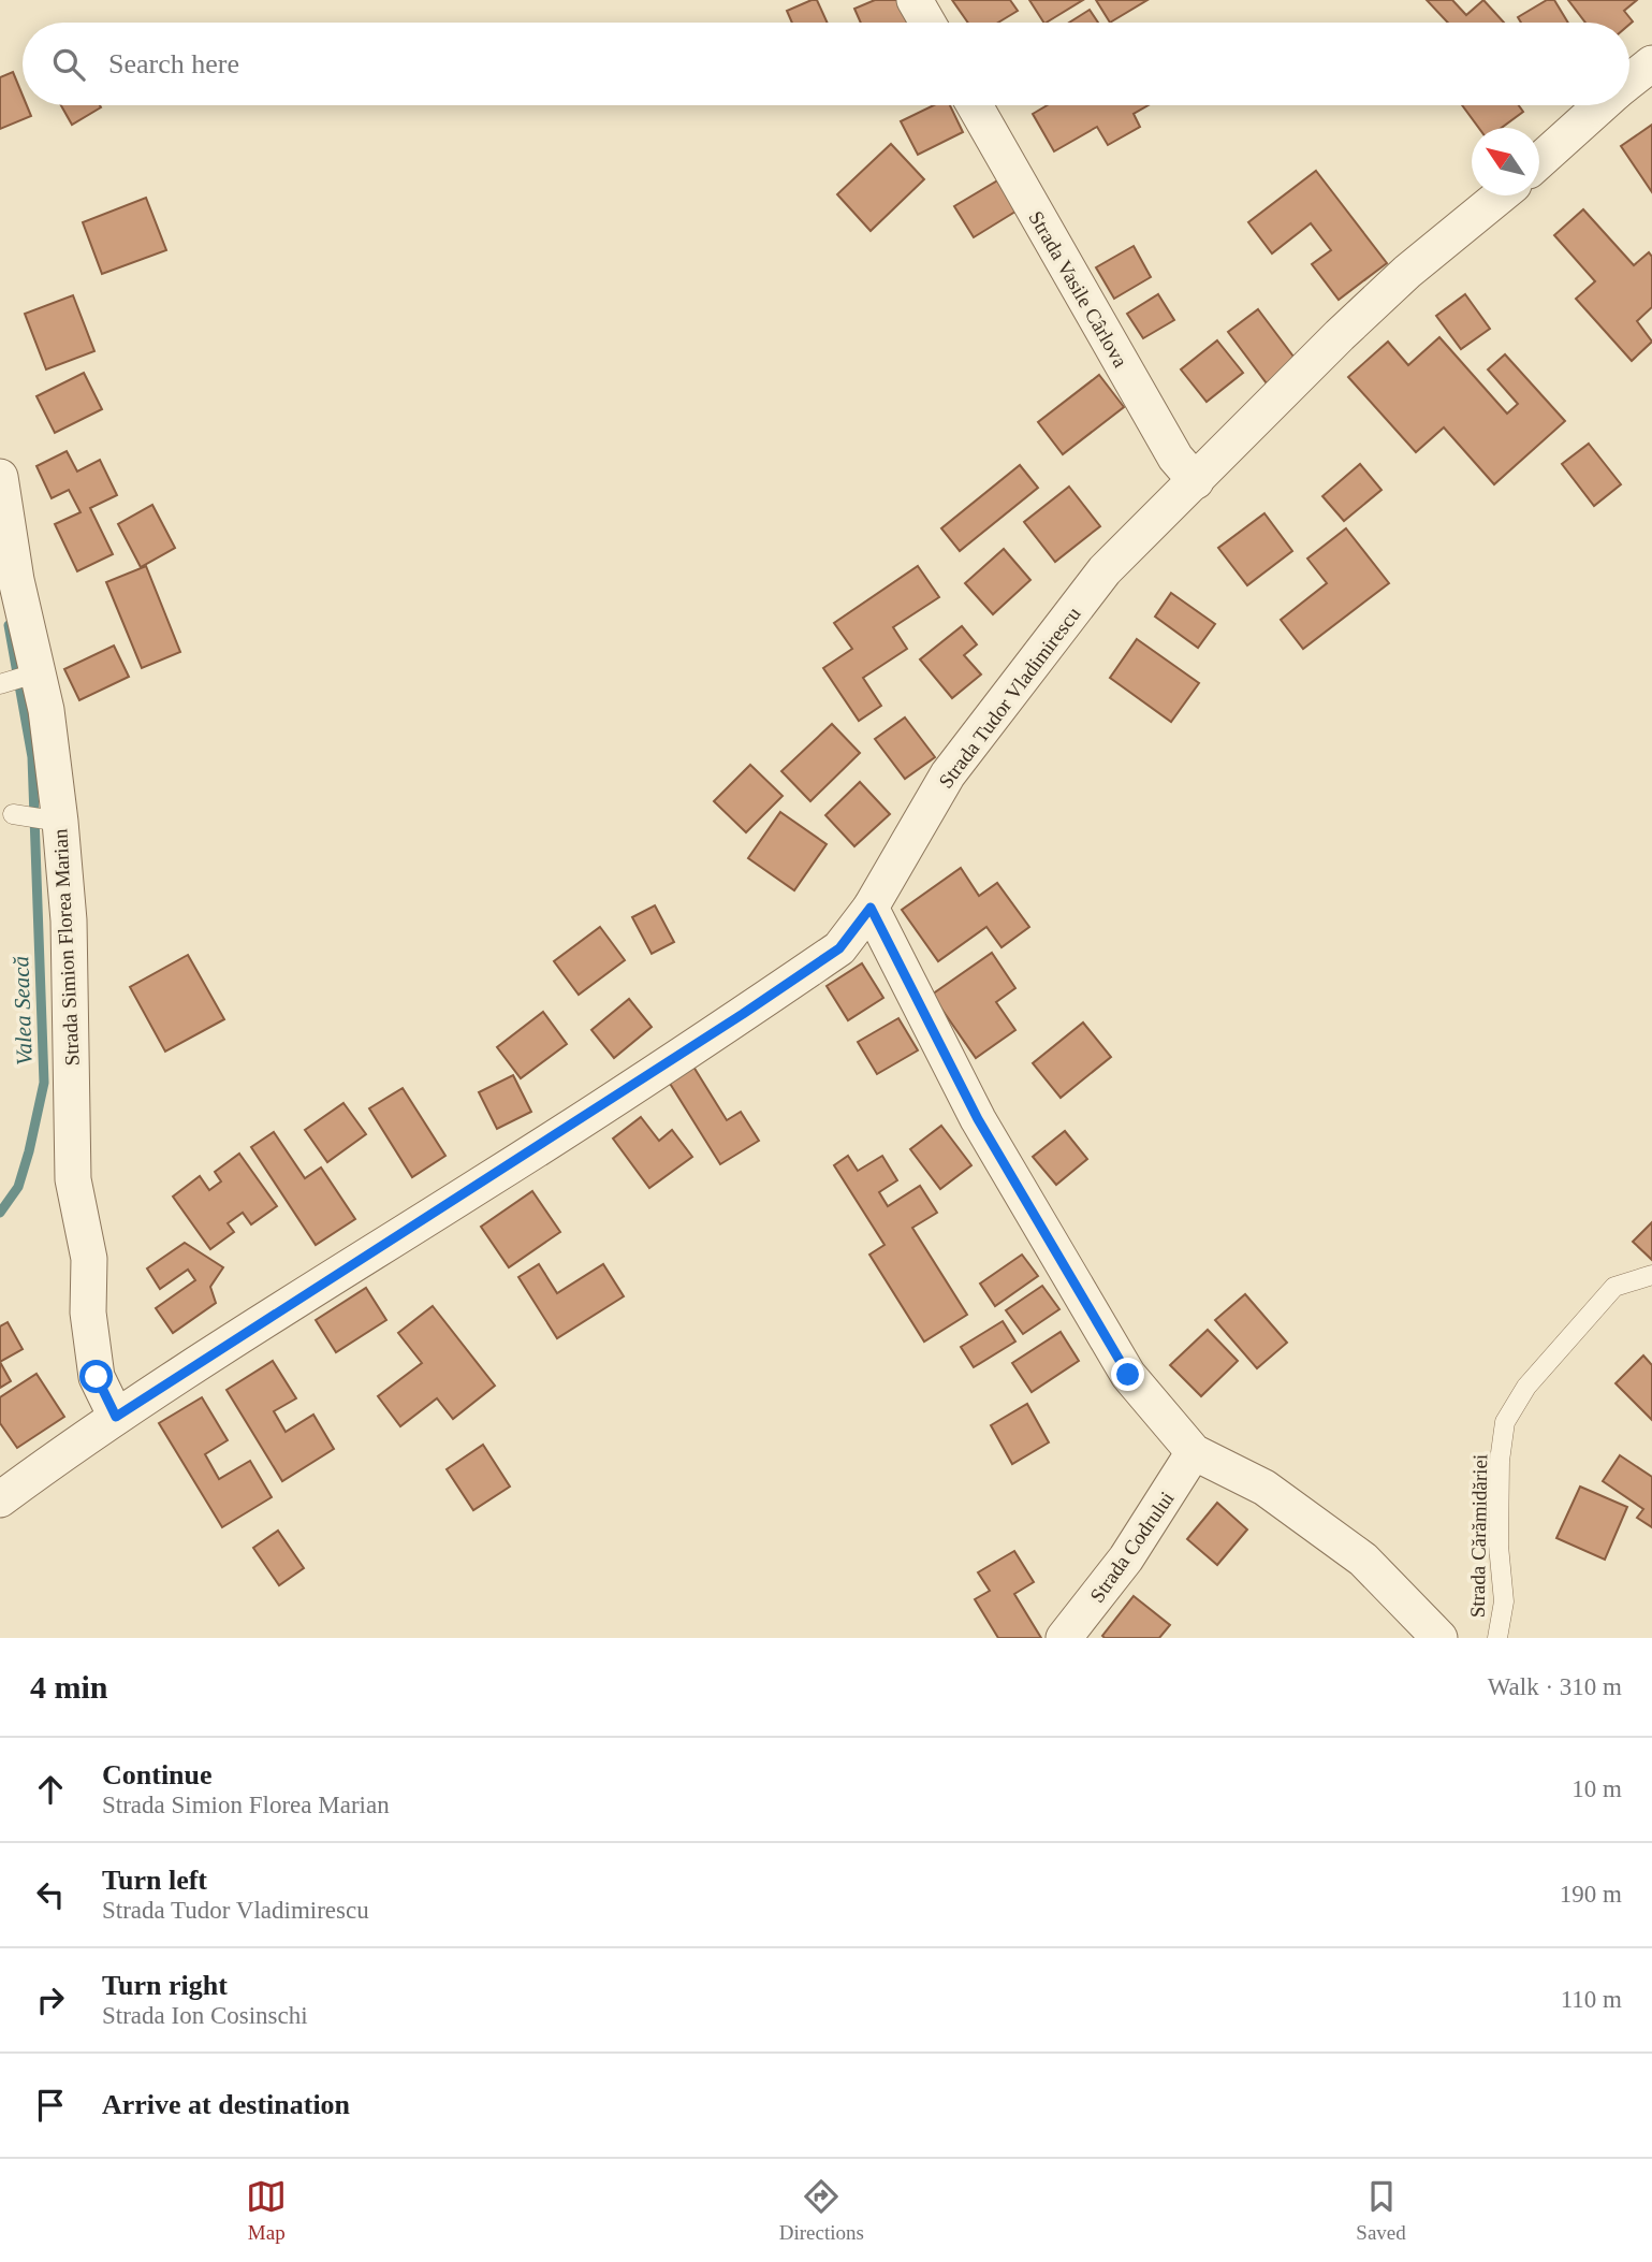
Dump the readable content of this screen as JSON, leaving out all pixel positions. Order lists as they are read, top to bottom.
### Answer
{
  "streets": {
    "street": [
      "Strada Vasile Cârlova",
      "Strada Tudor Vladimirescu",
      "Strada Simion Florea Marian",
      "Strada Codrului"
    ],
    "lane": ["Strada Cărămidăriei"]
  },
  "crossings": [
    ["Strada Vasile Cârlova", "Strada Tudor Vladimirescu"],
    ["Strada Tudor Vladimirescu", "Strada Simion Florea Marian"]
  ],
  "water": ["Valea Seacă"],
  "north": "top left",
  "page": {
    "search": "Search here",
    "heading": ["4 min", "Walk · 310 m"],
    "list": [
      ["Continue", "Strada Simion Florea Marian", "10 m"],
      ["Turn left", "Strada Tudor Vladimirescu", "190 m"],
      ["Turn right", "Strada Ion Cosinschi", "110 m"],
      "Arrive at destination"
    ],
    "nav": ["Map", "Directions", "Saved"]
  }
}
